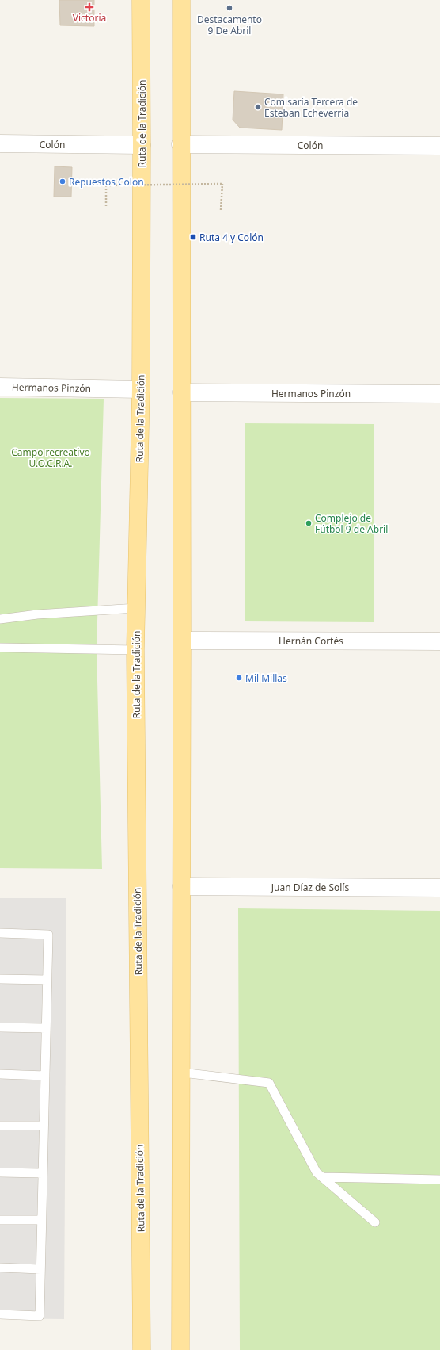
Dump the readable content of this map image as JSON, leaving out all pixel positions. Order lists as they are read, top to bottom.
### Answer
{
  "streets": {
    "main road": ["Ruta de la Tradición"],
    "street": [
      "Colón",
      "Hermanos Pinzón",
      "Hernán Cortés",
      "Juan Díaz de Solís"
    ]
  },
  "crossings": [
    ["Ruta de la Tradición", "Colón"],
    ["Ruta de la Tradición", "Hermanos Pinzón"]
  ],
  "parks": ["Campo recreativo U.O.C.R.A."],
  "places": {
    "health": ["Victoria"],
    "other": [
      "Destacamento 9 De Abril",
      "Comisaría Tercera de Esteban Echeverría",
      "Repuestos Colon",
      "Complejo de Fútbol 9 de Abril",
      "Mil Millas"
    ],
    "transit": ["Ruta 4 y Colón"]
  }
}
